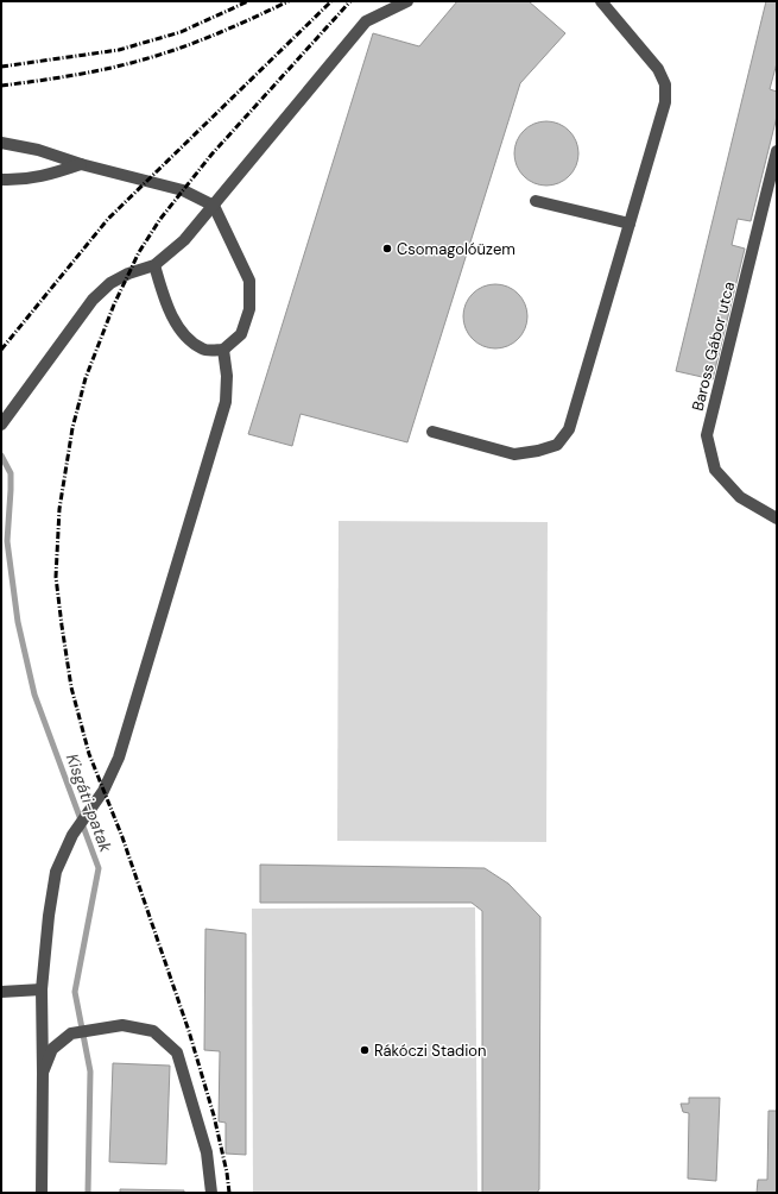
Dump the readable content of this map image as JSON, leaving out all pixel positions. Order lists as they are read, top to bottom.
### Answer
{
  "streets": {
    "lane": ["Baross Gábor utca"]
  },
  "water": ["Kisgáti-patak"],
  "places": ["Csomagolóüzem", "Rákóczi Stadion"]
}
